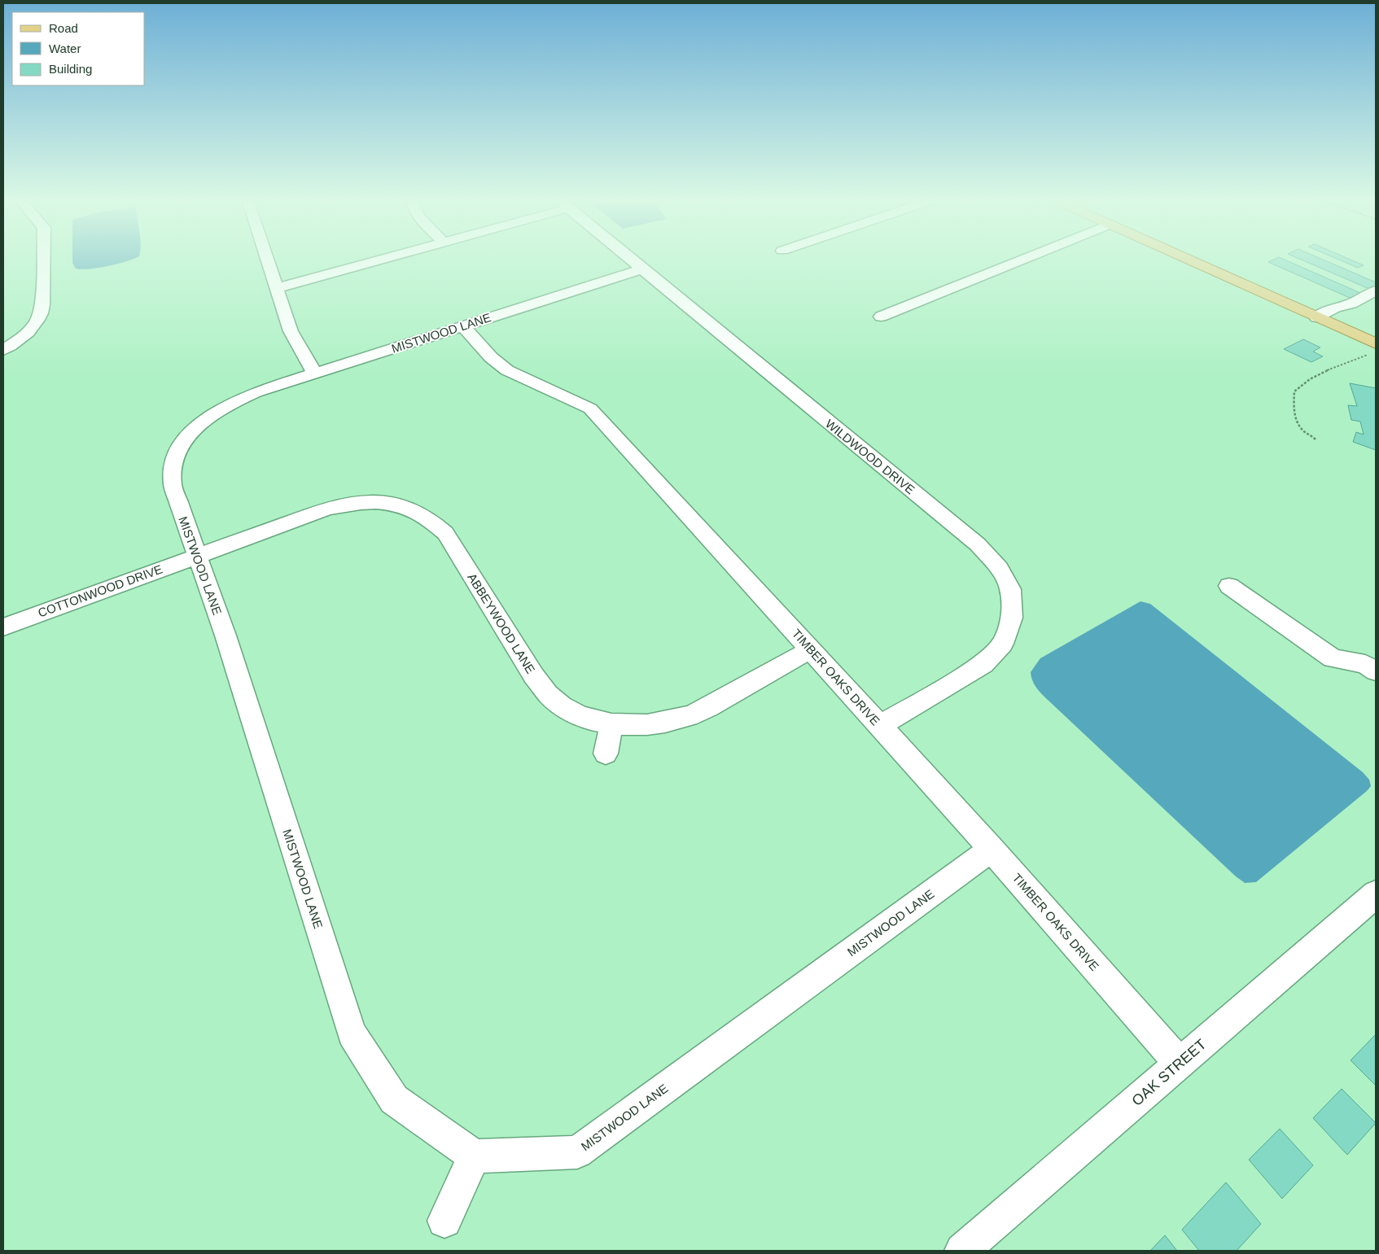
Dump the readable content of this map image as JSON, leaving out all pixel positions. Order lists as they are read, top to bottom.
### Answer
{
  "streets": {
    "street": [
      "MISTWOOD LANE",
      "WILDWOOD DRIVE",
      "COTTONWOOD DRIVE",
      "ABBEYWOOD LANE",
      "TIMBER OAKS DRIVE",
      "OAK STREET"
    ]
  },
  "crossings": [
    ["MISTWOOD LANE", "WILDWOOD DRIVE"],
    ["MISTWOOD LANE", "COTTONWOOD DRIVE"],
    ["MISTWOOD LANE", "ABBEYWOOD LANE"],
    ["MISTWOOD LANE", "TIMBER OAKS DRIVE"],
    ["WILDWOOD DRIVE", "TIMBER OAKS DRIVE"],
    ["COTTONWOOD DRIVE", "ABBEYWOOD LANE"],
    ["ABBEYWOOD LANE", "TIMBER OAKS DRIVE"],
    ["TIMBER OAKS DRIVE", "OAK STREET"]
  ],
  "legend": ["Road", "Water", "Building"]
}
